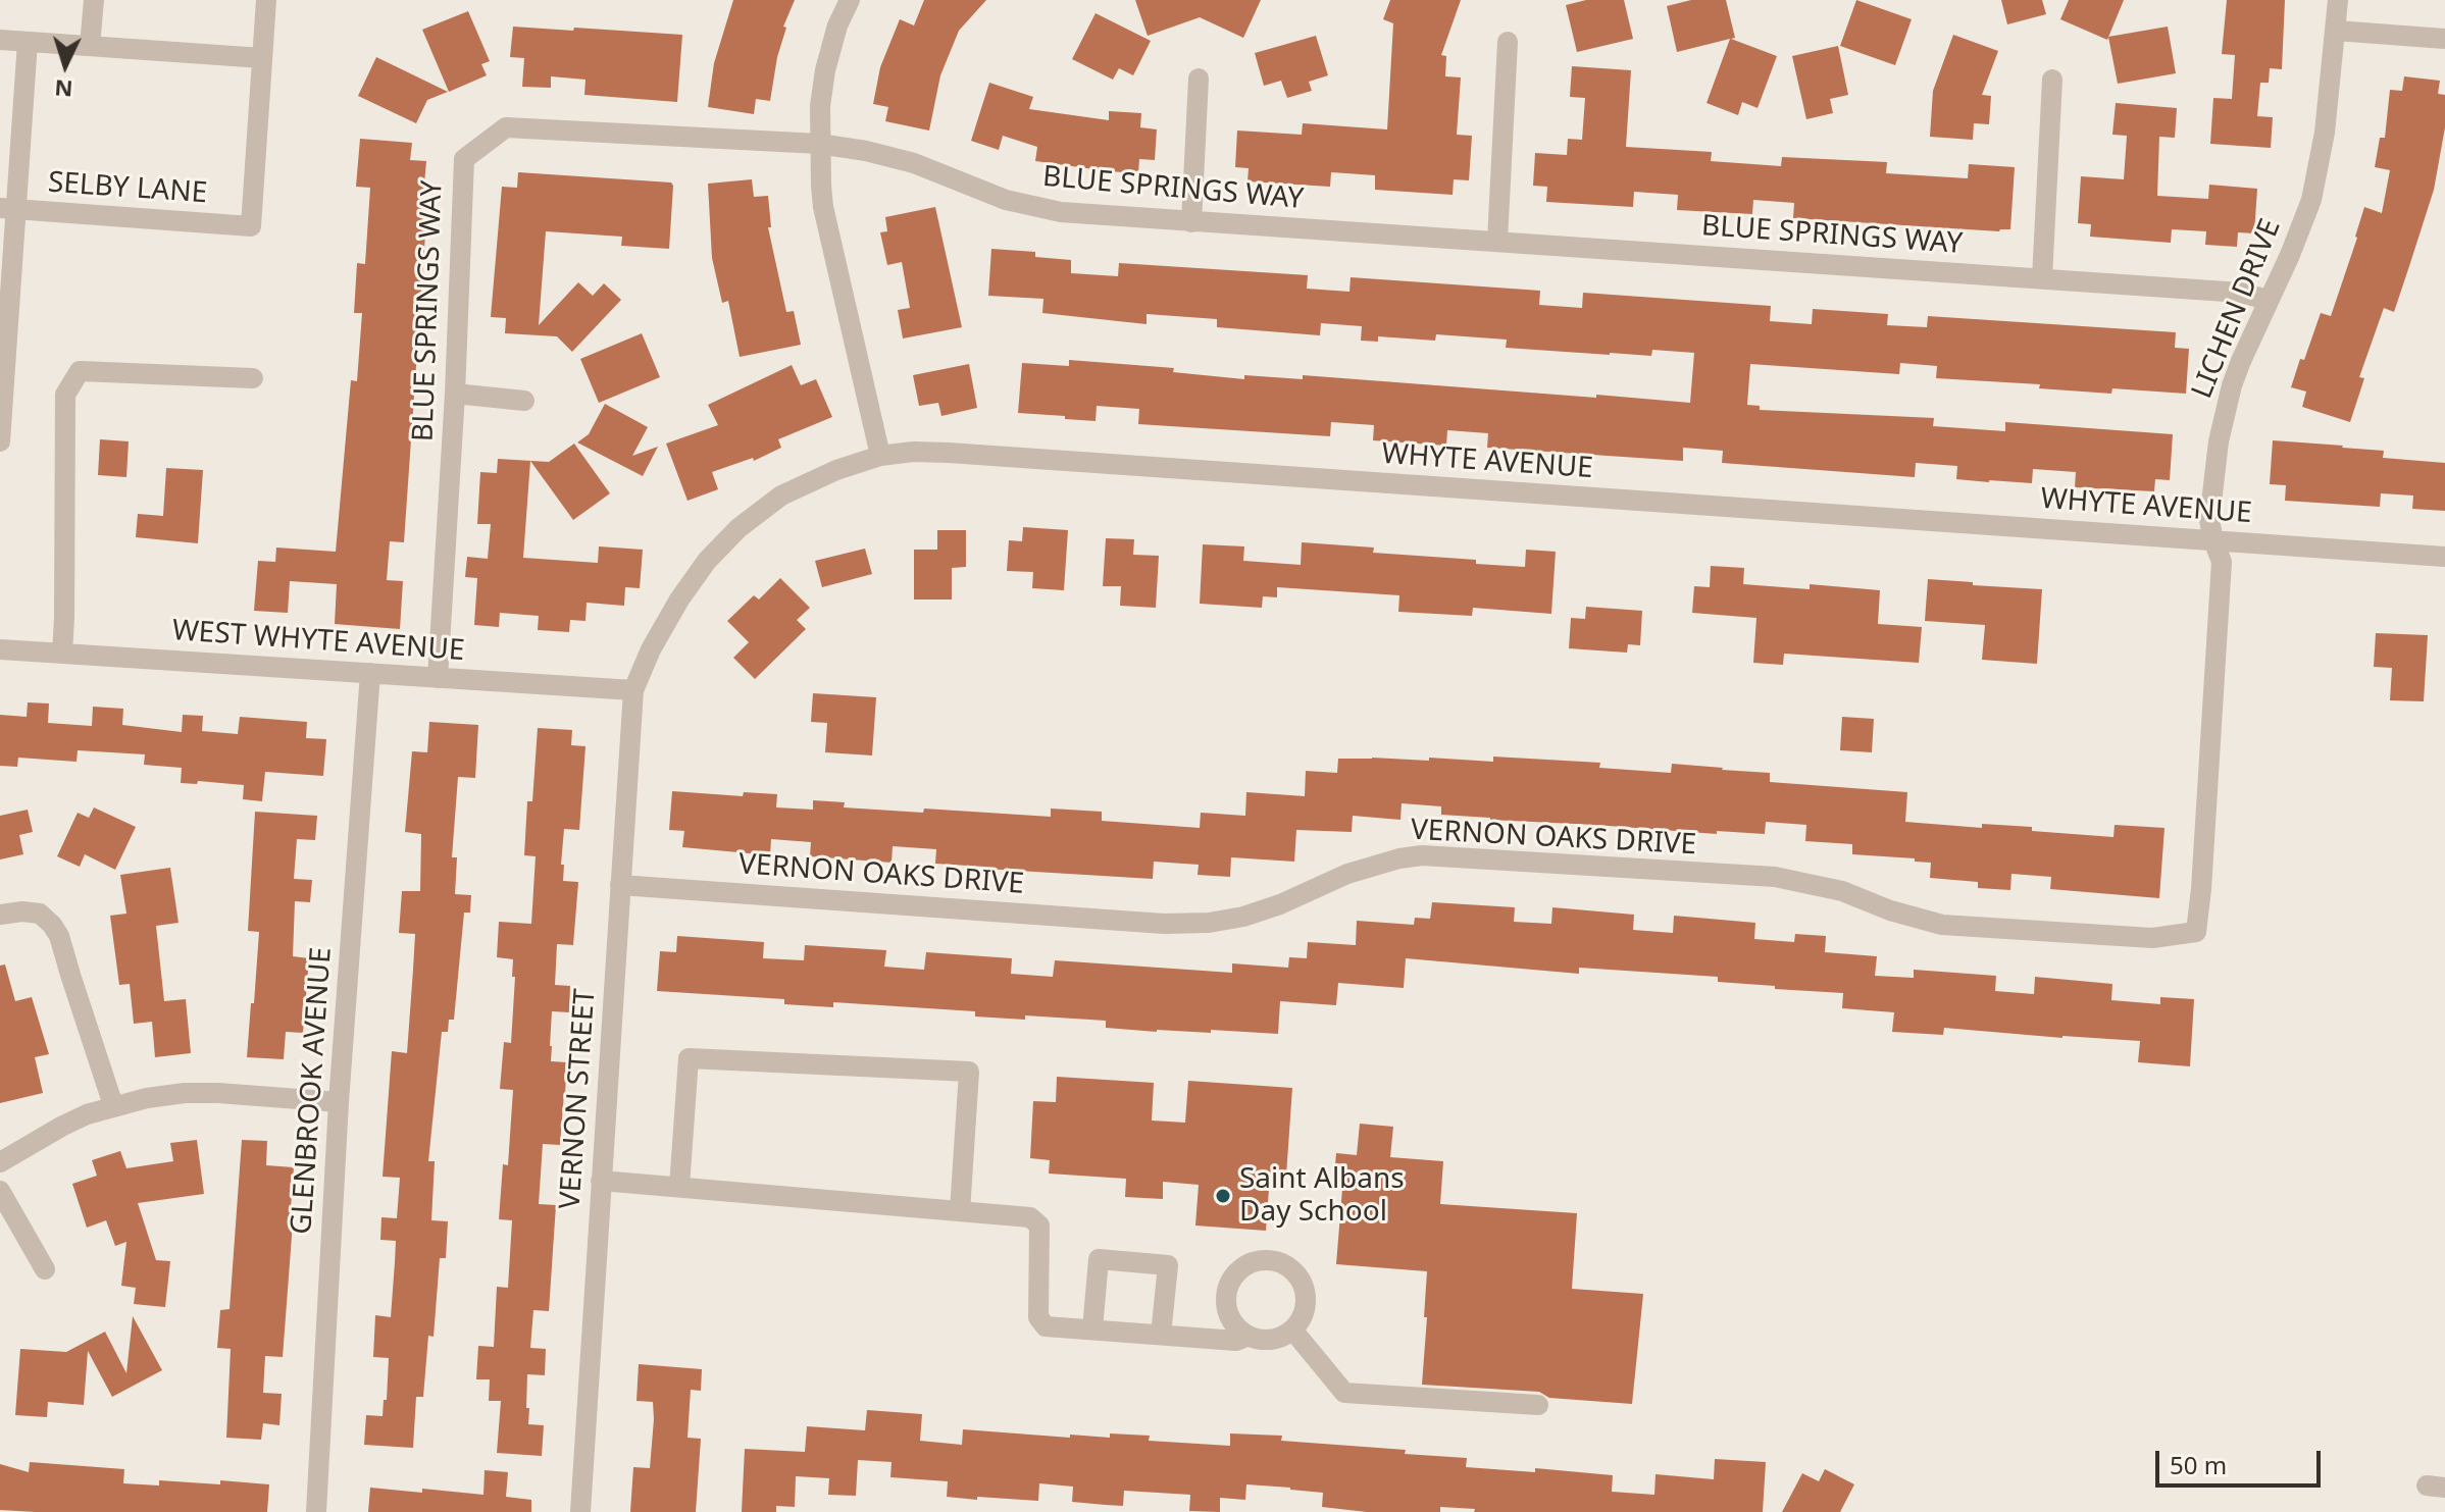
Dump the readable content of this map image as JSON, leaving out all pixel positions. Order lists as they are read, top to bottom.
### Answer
{
  "streets": {
    "street": [
      "SELBY LANE",
      "BLUE SPRINGS WAY",
      "LICHEN DRIVE",
      "WHYTE AVENUE",
      "WEST WHYTE AVENUE",
      "VERNON OAKS DRIVE",
      "GLENBROOK AVENUE",
      "VERNON STREET"
    ]
  },
  "crossings": [
    ["BLUE SPRINGS WAY", "LICHEN DRIVE"],
    ["BLUE SPRINGS WAY", "WEST WHYTE AVENUE"],
    ["LICHEN DRIVE", "WHYTE AVENUE"],
    ["LICHEN DRIVE", "VERNON OAKS DRIVE"],
    ["WHYTE AVENUE", "WEST WHYTE AVENUE"],
    ["WHYTE AVENUE", "VERNON STREET"],
    ["WEST WHYTE AVENUE", "GLENBROOK AVENUE"],
    ["WEST WHYTE AVENUE", "VERNON STREET"],
    ["VERNON OAKS DRIVE", "VERNON STREET"]
  ],
  "places": ["Saint Albans Day School"],
  "scale_bar": "50 m",
  "north": "bottom"
}
